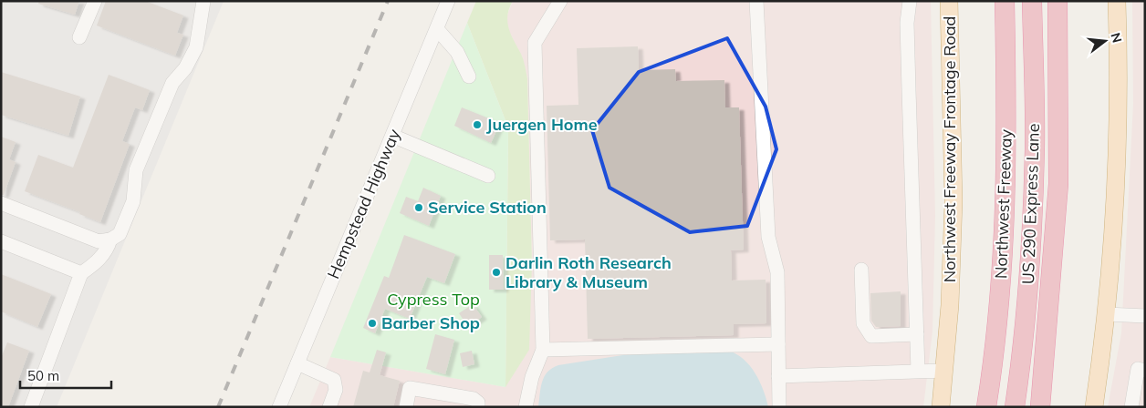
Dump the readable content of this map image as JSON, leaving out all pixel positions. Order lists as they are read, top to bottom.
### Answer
{
  "streets": {
    "highway": ["Northwest Freeway", "US 290 Express Lane"],
    "main road": ["Northwest Freeway Frontage Road"],
    "street": ["Hempstead Highway"]
  },
  "parks": ["Cypress Top"],
  "places": [
    "Juergen Home",
    "Service Station",
    "Darlin Roth Research Library & Museum",
    "Barber Shop"
  ],
  "scale_bar": "50 m",
  "north": "right"
}
